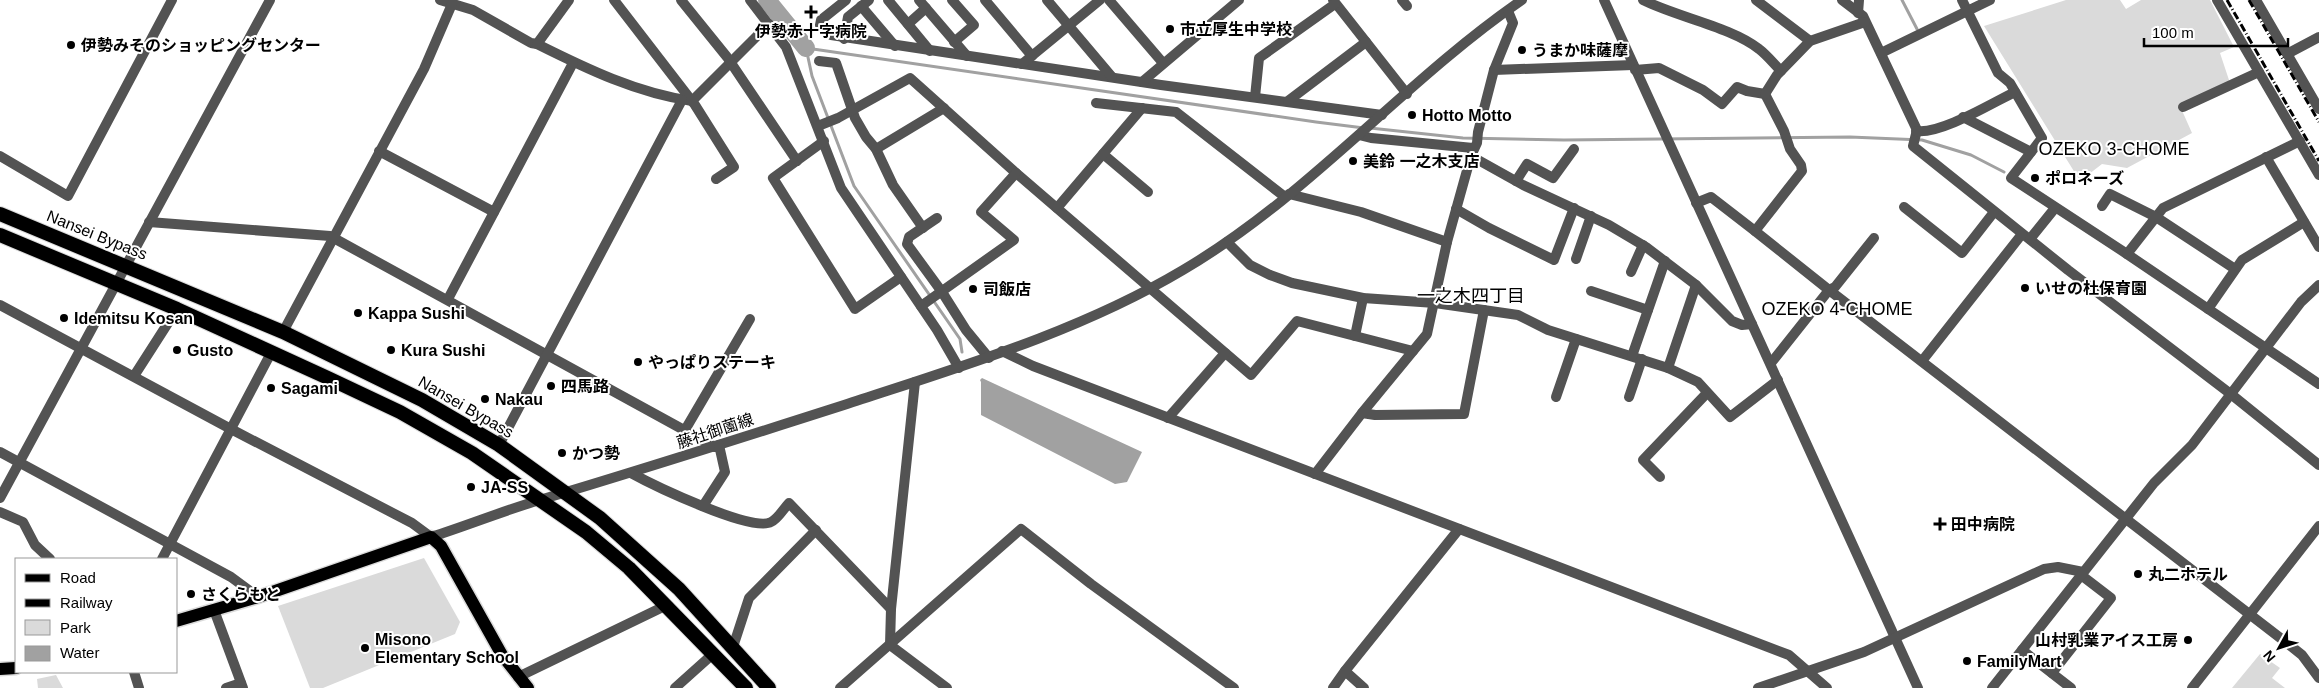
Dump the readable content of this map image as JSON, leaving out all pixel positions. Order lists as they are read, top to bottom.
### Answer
{
  "streets": {
    "highway": ["Nansei Bypass"],
    "street": ["藤社御薗線"]
  },
  "crossings": [
    ["Nansei Bypass", "藤社御薗線"]
  ],
  "districts": ["OZEKO 3-CHOME", "一之木四丁目", "OZEKO 4-CHOME"],
  "places": {
    "health": ["伊勢赤十字病院", "田中病院"],
    "other": [
      "市立厚生中学校",
      "伊勢みそのショッピングセンター",
      "うまか味薩摩",
      "Hotto Motto",
      "美鈴 一之木支店",
      "ポロネーズ",
      "いせの杜保育園",
      "司飯店",
      "Kappa Sushi",
      "Idemitsu Kosan",
      "Gusto",
      "Kura Sushi",
      "やっぱりステーキ",
      "四馬路",
      "Sagami",
      "Nakau",
      "かつ勢",
      "JA-SS",
      "丸二ホテル",
      "さくらもと",
      "山村乳業アイス工房",
      "Misono Elementary School",
      "FamilyMart"
    ]
  },
  "legend": [
    "Road",
    "Railway",
    "Park",
    "Water"
  ],
  "scale_bar": "100 m",
  "north": "bottom left"
}
